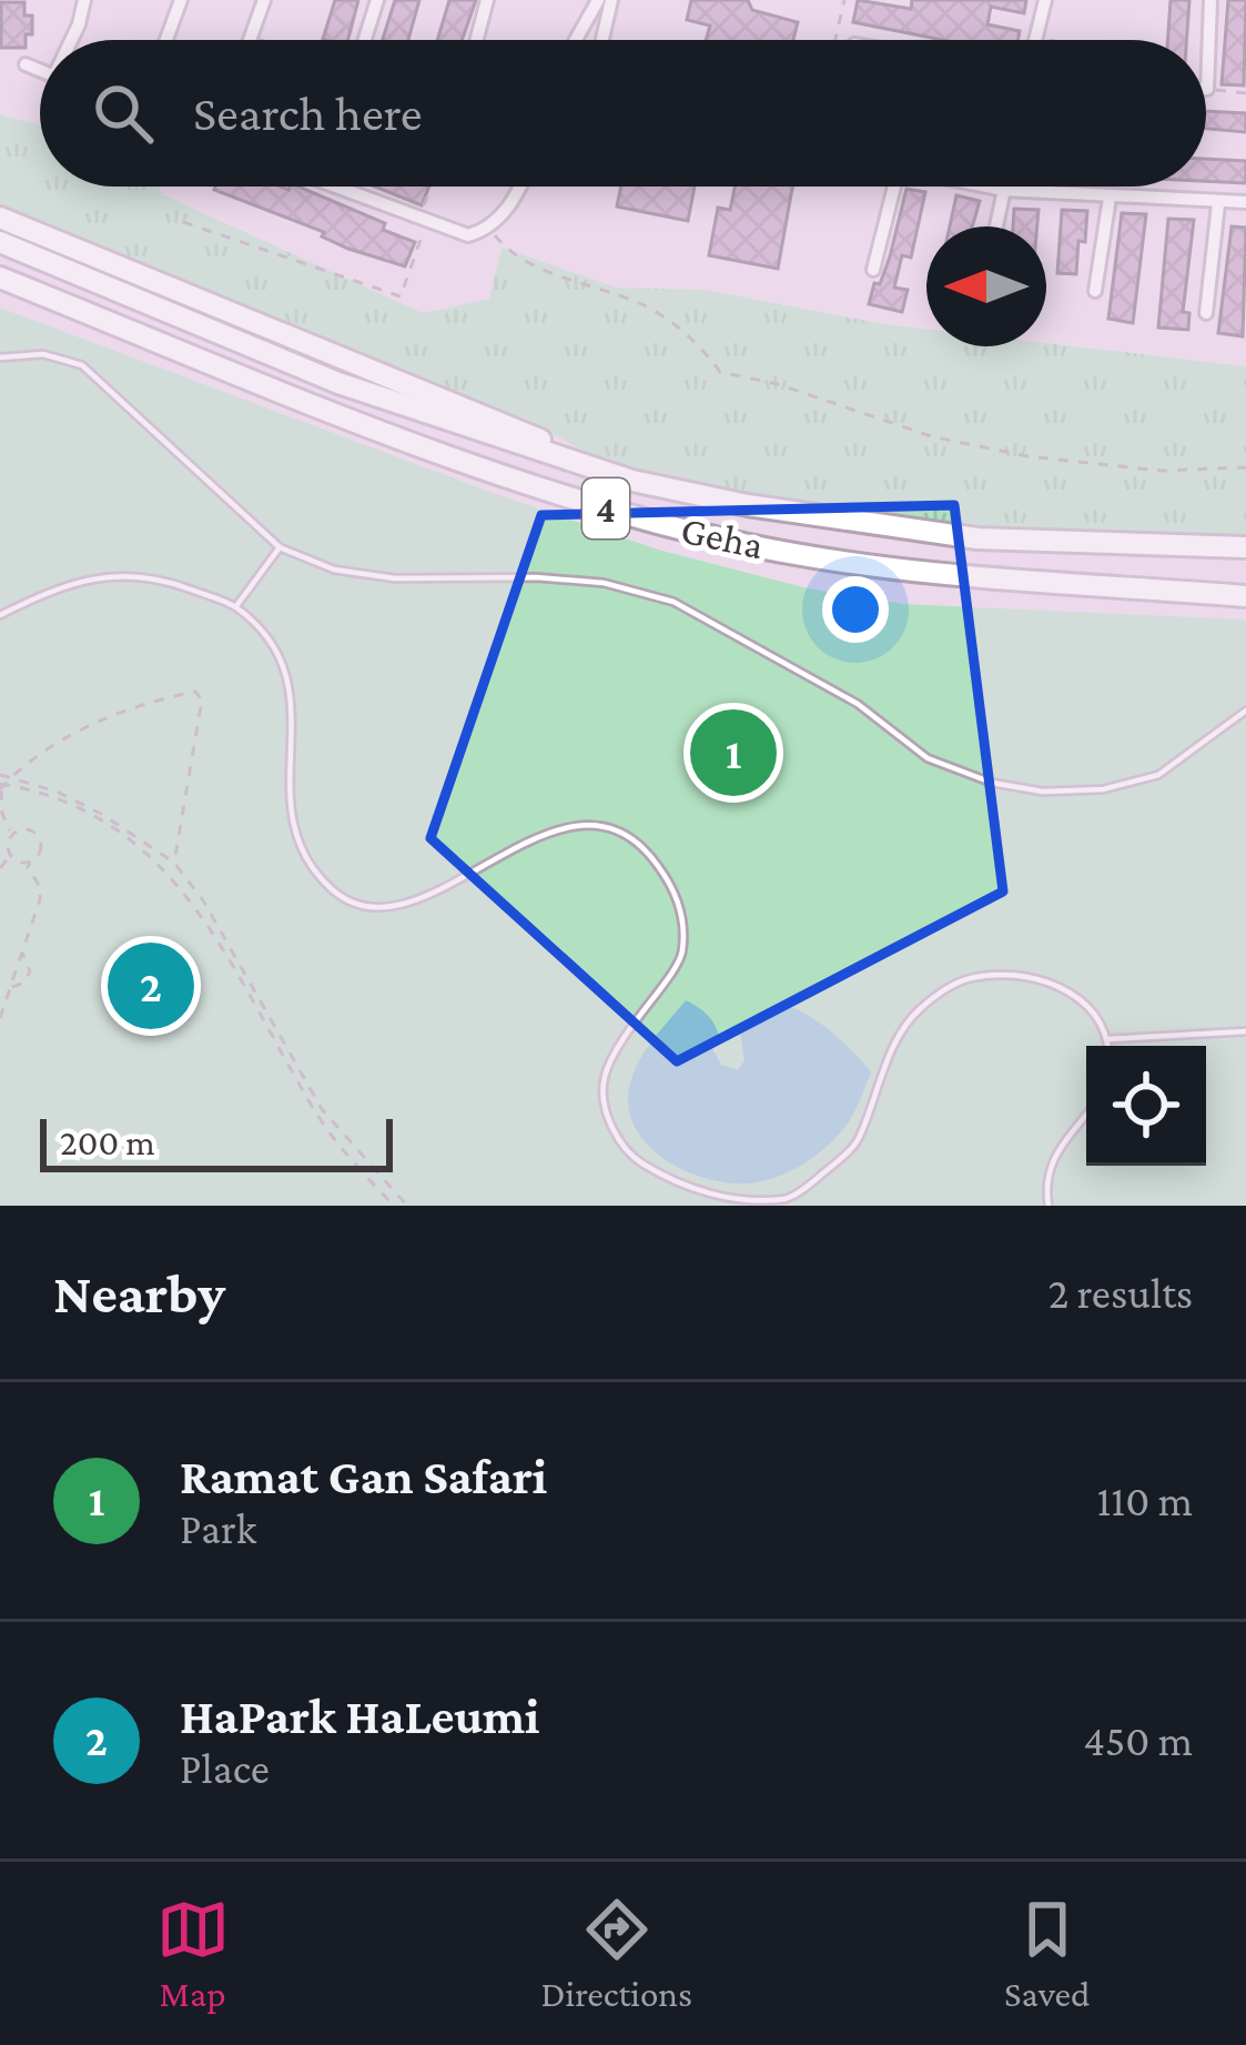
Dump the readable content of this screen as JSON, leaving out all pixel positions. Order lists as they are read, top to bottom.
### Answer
{
  "streets": {
    "highway": ["4", "Geha"]
  },
  "scale_bar": "200 m",
  "north": "left",
  "page": {
    "search": "Search here",
    "pins": ["1", "2"],
    "scale": "200 m",
    "heading": ["Nearby", "2 results"],
    "list": [
      {
        "mark": "1",
        "name": "Ramat Gan Safari",
        "note": "Park",
        "value": "110 m"
      },
      {
        "mark": "2",
        "name": "HaPark HaLeumi",
        "note": "Place",
        "value": "450 m"
      }
    ],
    "nav": ["Map", "Directions", "Saved"]
  }
}
